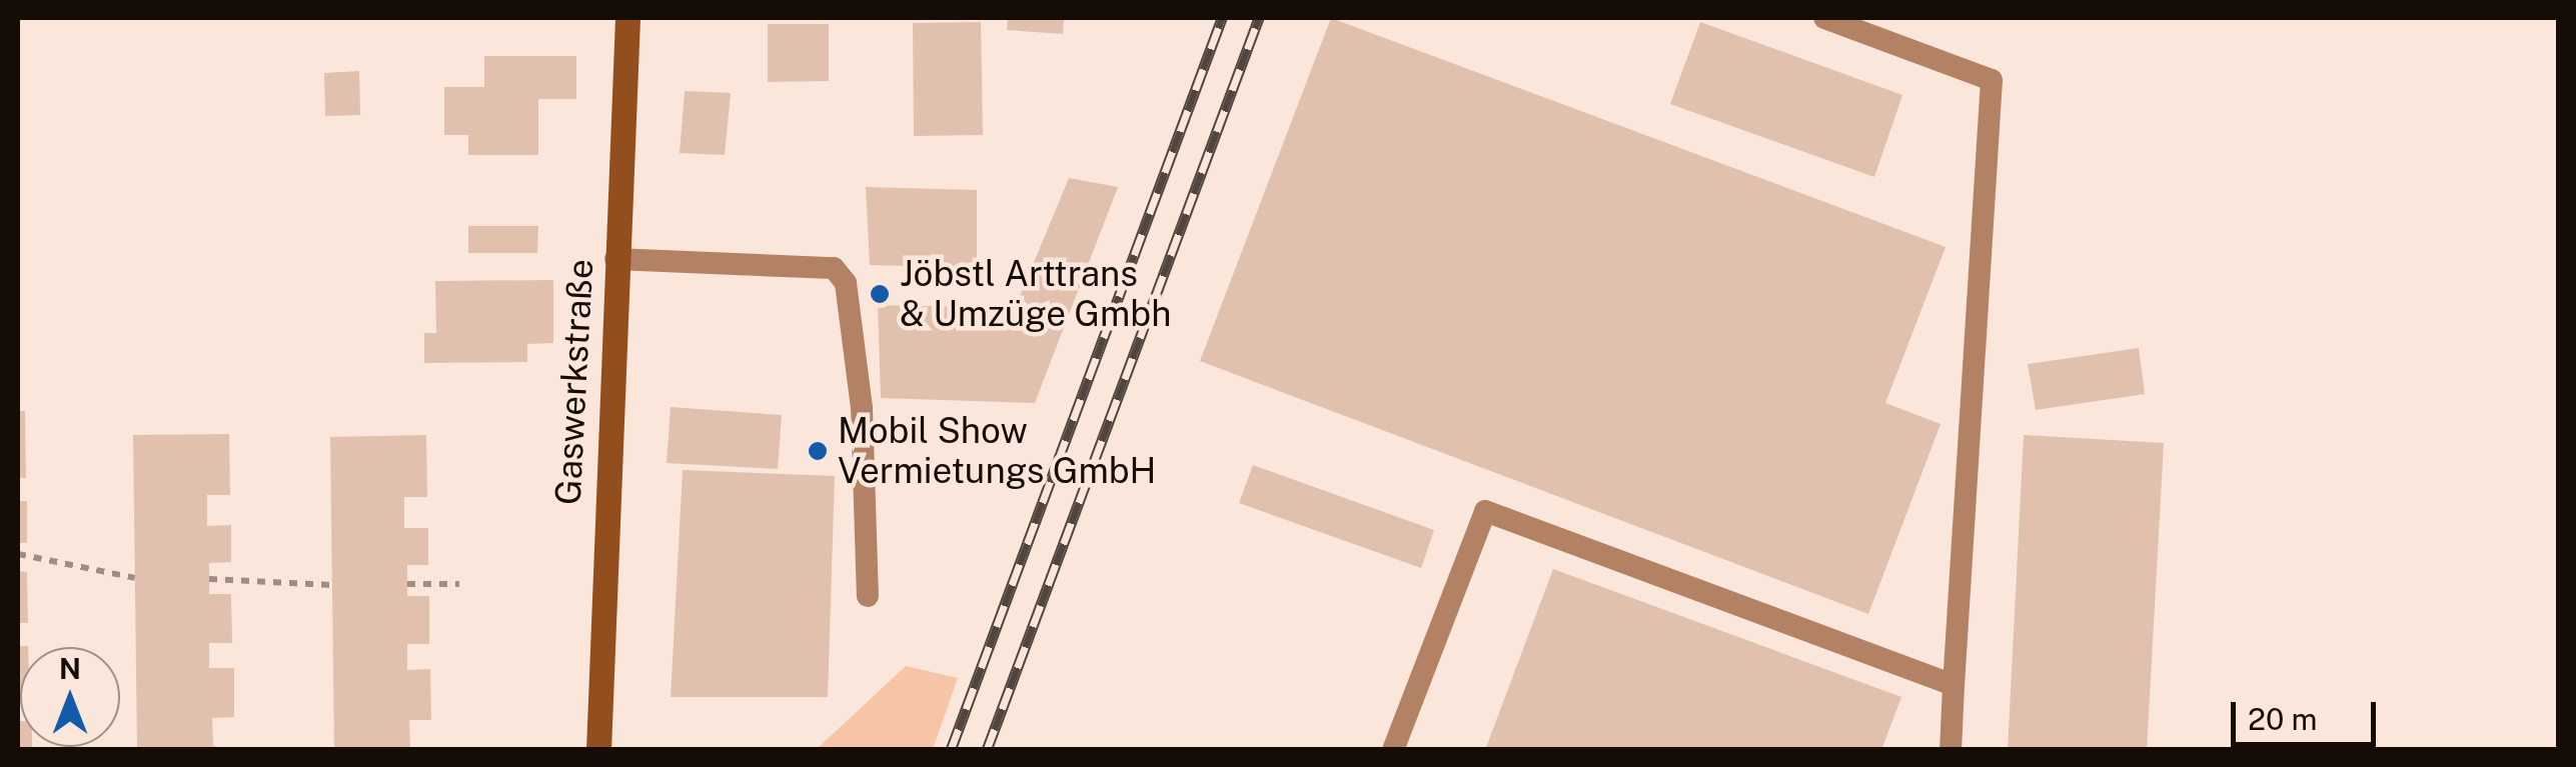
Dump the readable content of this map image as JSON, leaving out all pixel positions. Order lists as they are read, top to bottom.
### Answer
{
  "streets": {
    "street": ["Gaswerkstraße"]
  },
  "places": ["Jöbstl Arttrans & Umzüge Gmbh", "Mobil Show Vermietungs GmbH"],
  "scale_bar": "20 m",
  "north": "top"
}
